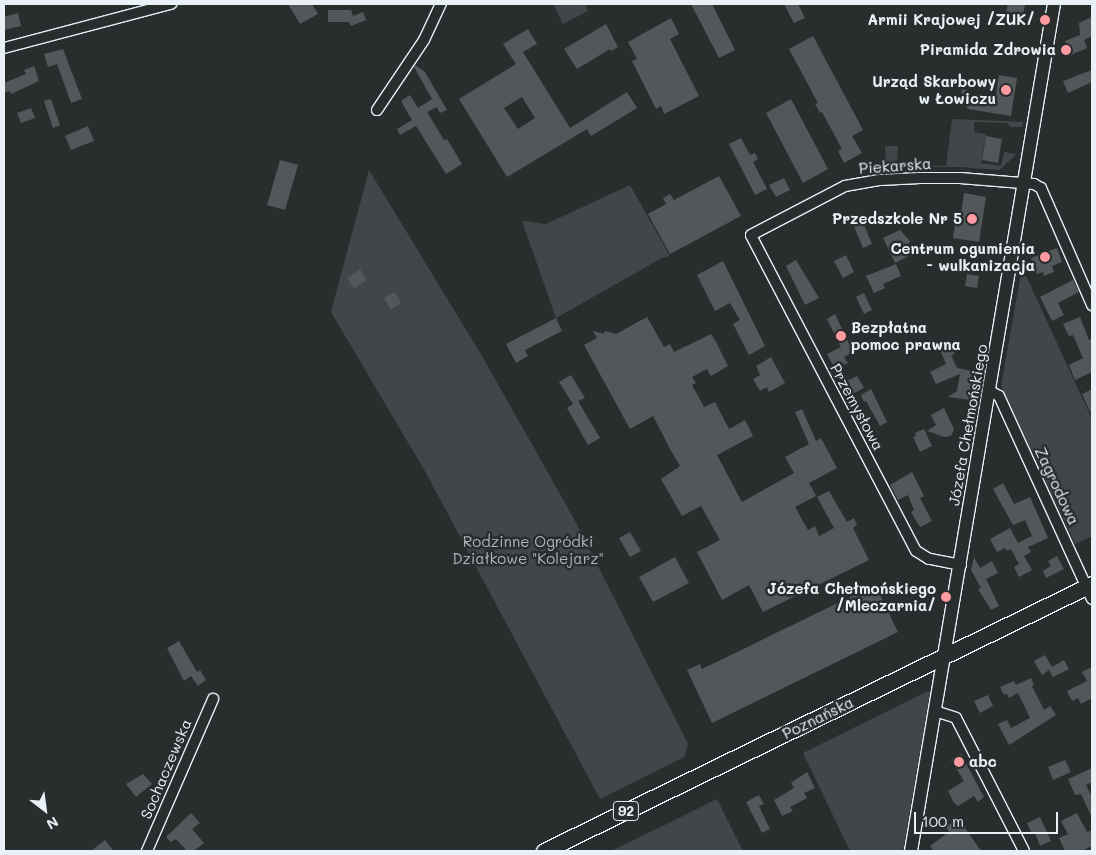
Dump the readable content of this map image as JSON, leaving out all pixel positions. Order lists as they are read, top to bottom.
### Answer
{
  "streets": {
    "main road": ["Poznańska", "92"],
    "street": [
      "Piekarska",
      "Przemysłowa",
      "Józefa Chełmońskiego",
      "Zagrodowa",
      "Sochaczewska"
    ]
  },
  "crossings": [
    ["Piekarska", "Przemysłowa"],
    ["Piekarska", "Józefa Chełmońskiego"],
    ["Przemysłowa", "Józefa Chełmońskiego"],
    ["Józefa Chełmońskiego", "Zagrodowa"],
    ["Józefa Chełmońskiego", "Poznańska"],
    ["Zagrodowa", "Poznańska"]
  ],
  "parks": ["Rodzinne Ogródki Działkowe \"Kolejarz\""],
  "places": [
    "Armii Krajowej /ZUK/",
    "Piramida Zdrowia",
    "Urząd Skarbowy w Łowiczu",
    "Przedszkole Nr 5",
    "Centrum ogumienia - wulkanizacja",
    "Bezpłatna pomoc prawna",
    "Józefa Chełmońskiego /Mleczarnia/",
    "abc"
  ],
  "scale_bar": "100 m",
  "north": "bottom right"
}
